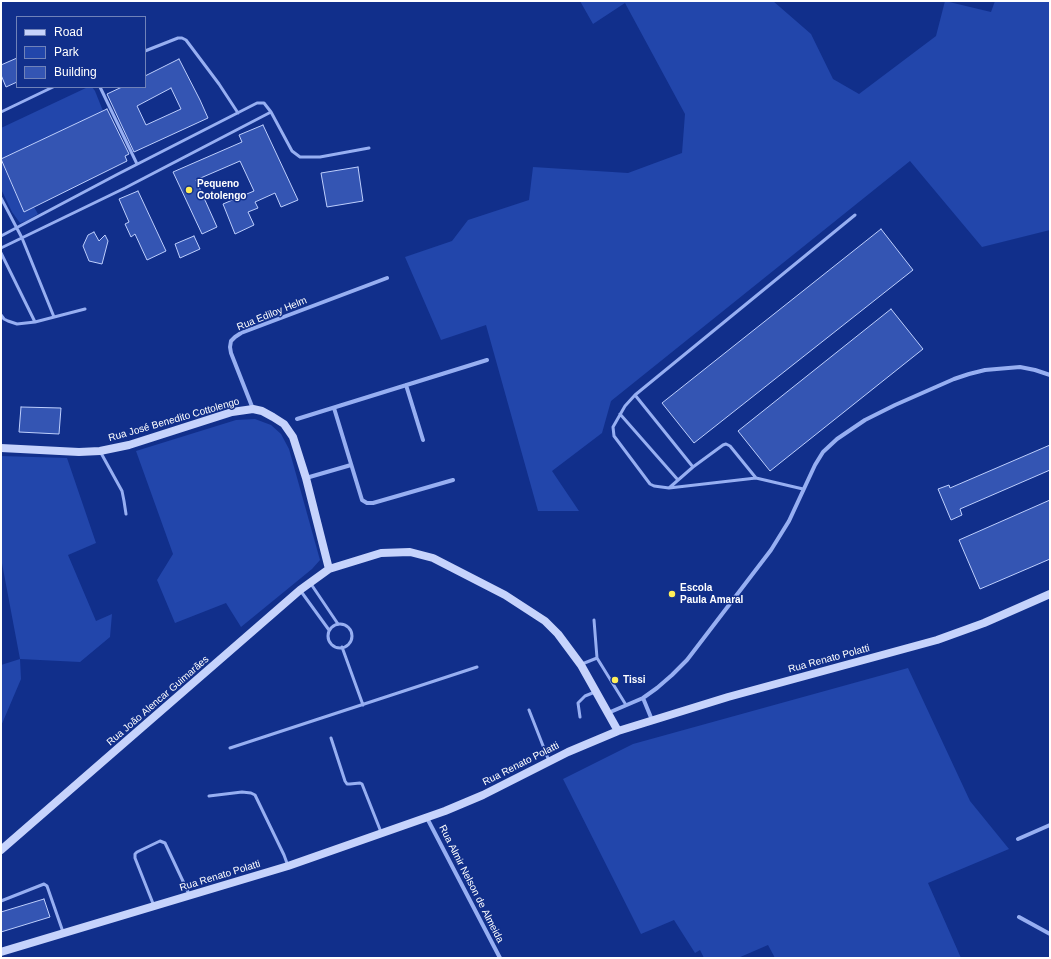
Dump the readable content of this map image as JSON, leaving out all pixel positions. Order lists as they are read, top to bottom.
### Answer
{
  "streets": {
    "main road": ["Rua José Benedito Cottolengo", "Rua Renato Polatti", "Rua João Alencar Guimarães"],
    "street": ["Rua Ediloy Helm", "Rua Almir Nelson de Almeida"]
  },
  "crossings": [
    ["Rua Ediloy Helm", "Rua José Benedito Cottolengo"],
    ["Rua José Benedito Cottolengo", "Rua João Alencar Guimarães"],
    ["Rua Renato Polatti", "Rua Almir Nelson de Almeida"]
  ],
  "places": ["Pequeno Cotolengo", "Escola Paula Amaral", "Tissi"],
  "legend": ["Road", "Park", "Building"]
}
